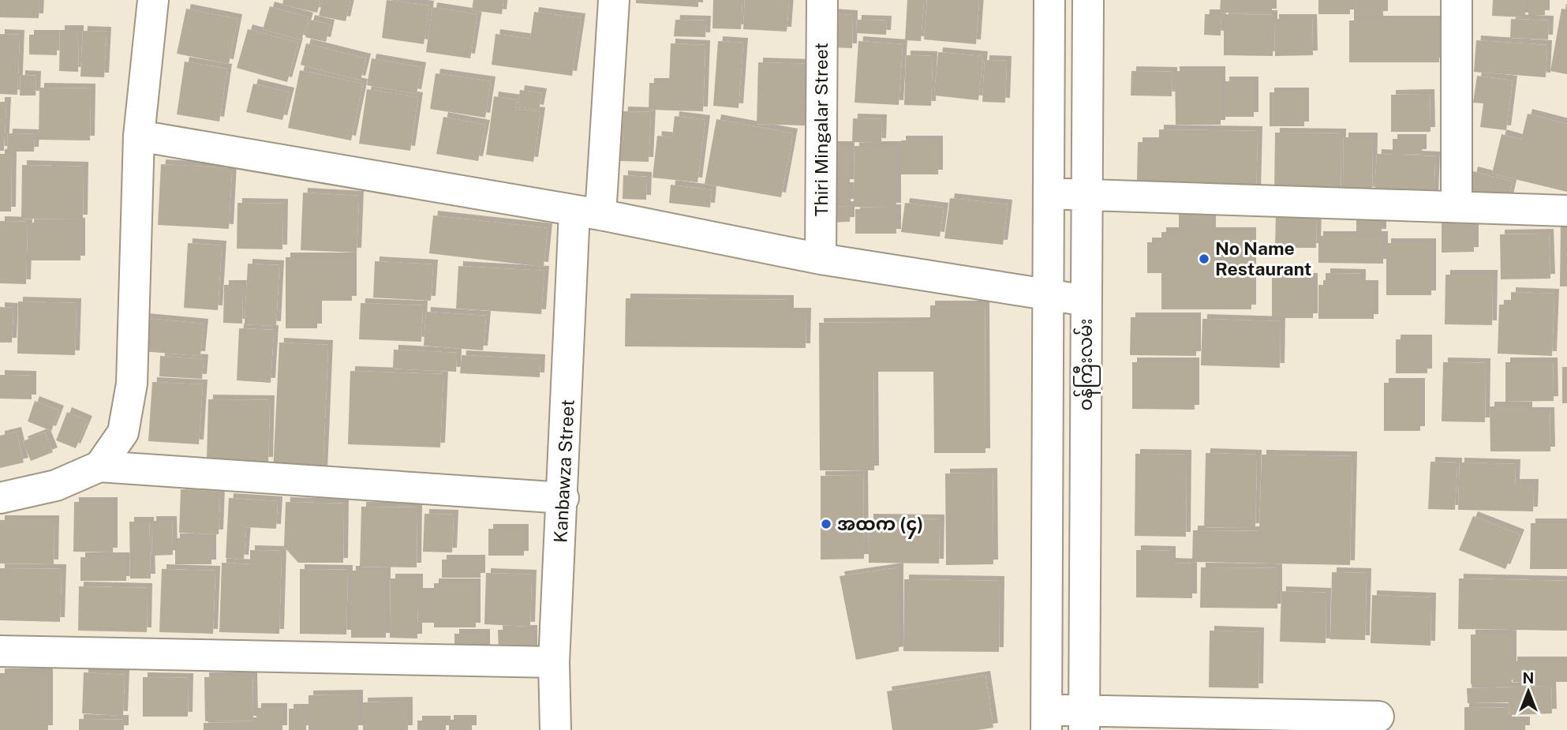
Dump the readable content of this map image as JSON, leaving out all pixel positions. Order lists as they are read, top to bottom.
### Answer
{
  "streets": {
    "street": ["Thiri Mingalar Street", "ဝန်ကြီးလမ်း", "Kanbawza Street"]
  },
  "places": ["No Name Restaurant", "အထက (၄)"],
  "north": "top"
}
